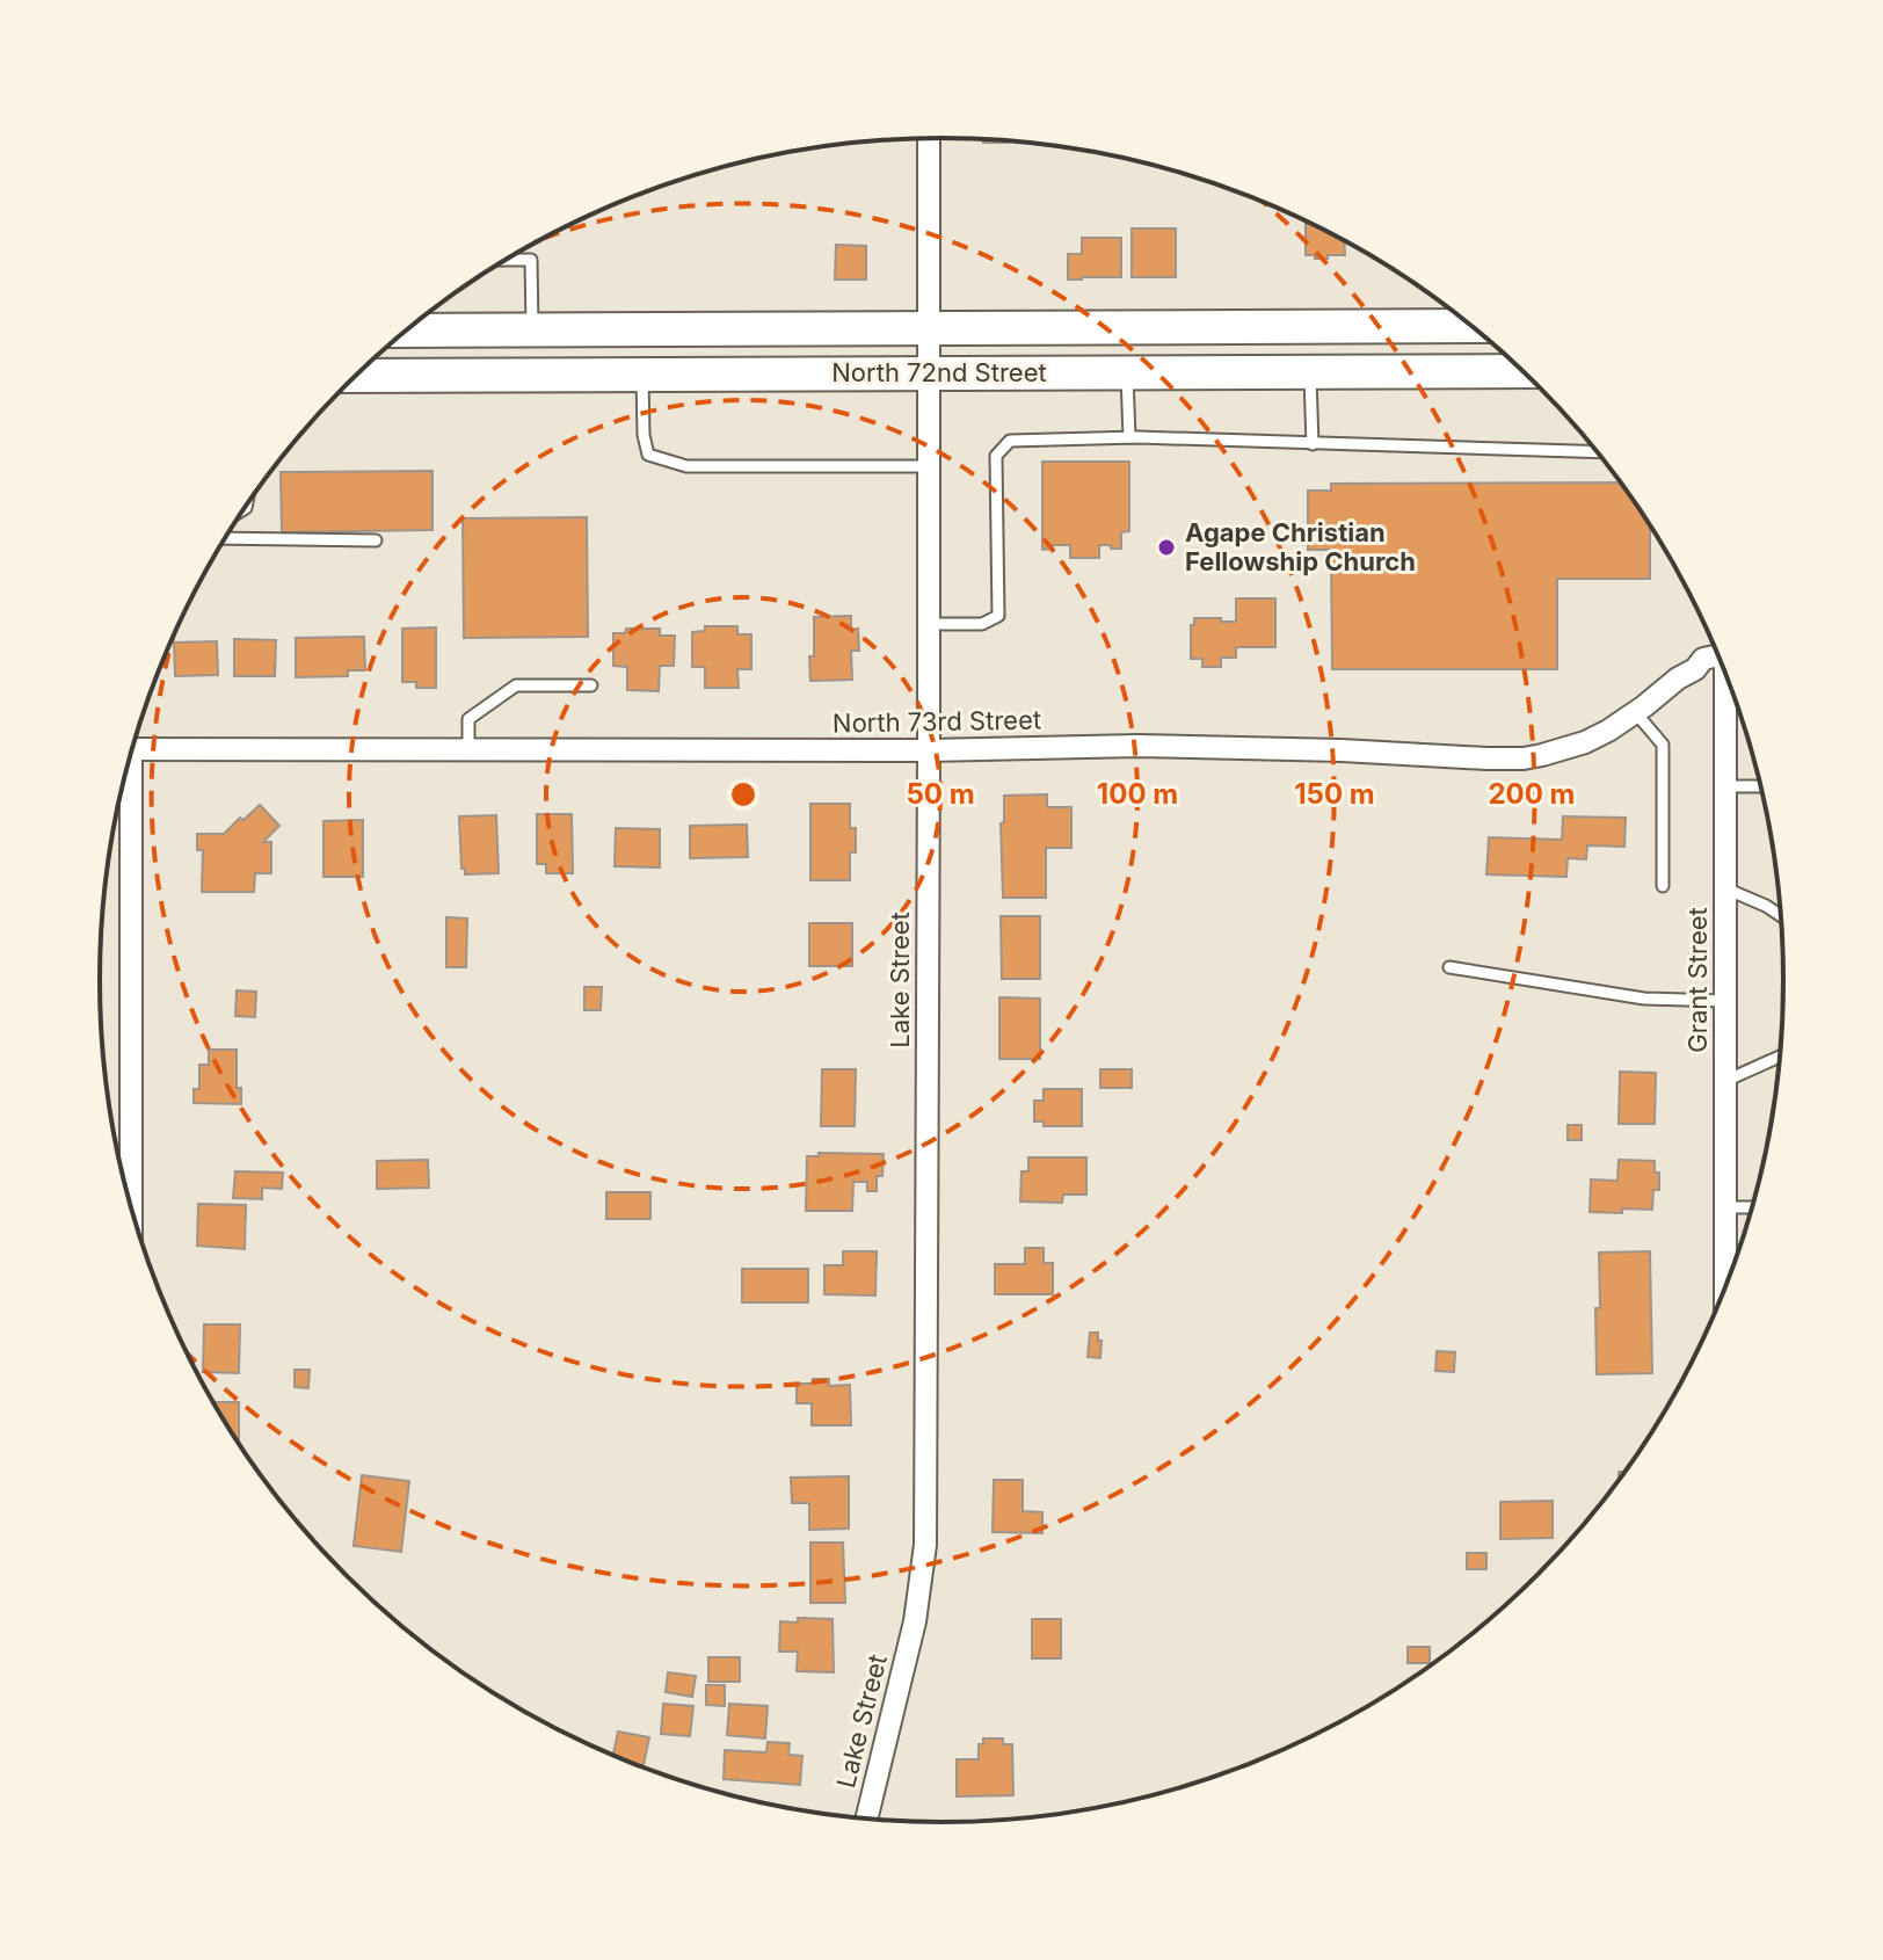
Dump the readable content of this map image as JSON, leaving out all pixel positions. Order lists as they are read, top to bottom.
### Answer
{
  "streets": {
    "main road": ["North 72nd Street"],
    "street": ["North 73rd Street", "Lake Street", "Grant Street"]
  },
  "crossings": [
    ["North 72nd Street", "Lake Street"],
    ["North 73rd Street", "Lake Street"]
  ],
  "places": ["Agape Christian Fellowship Church"],
  "rings": [
    "50 m",
    "100 m",
    "150 m",
    "200 m"
  ]
}
